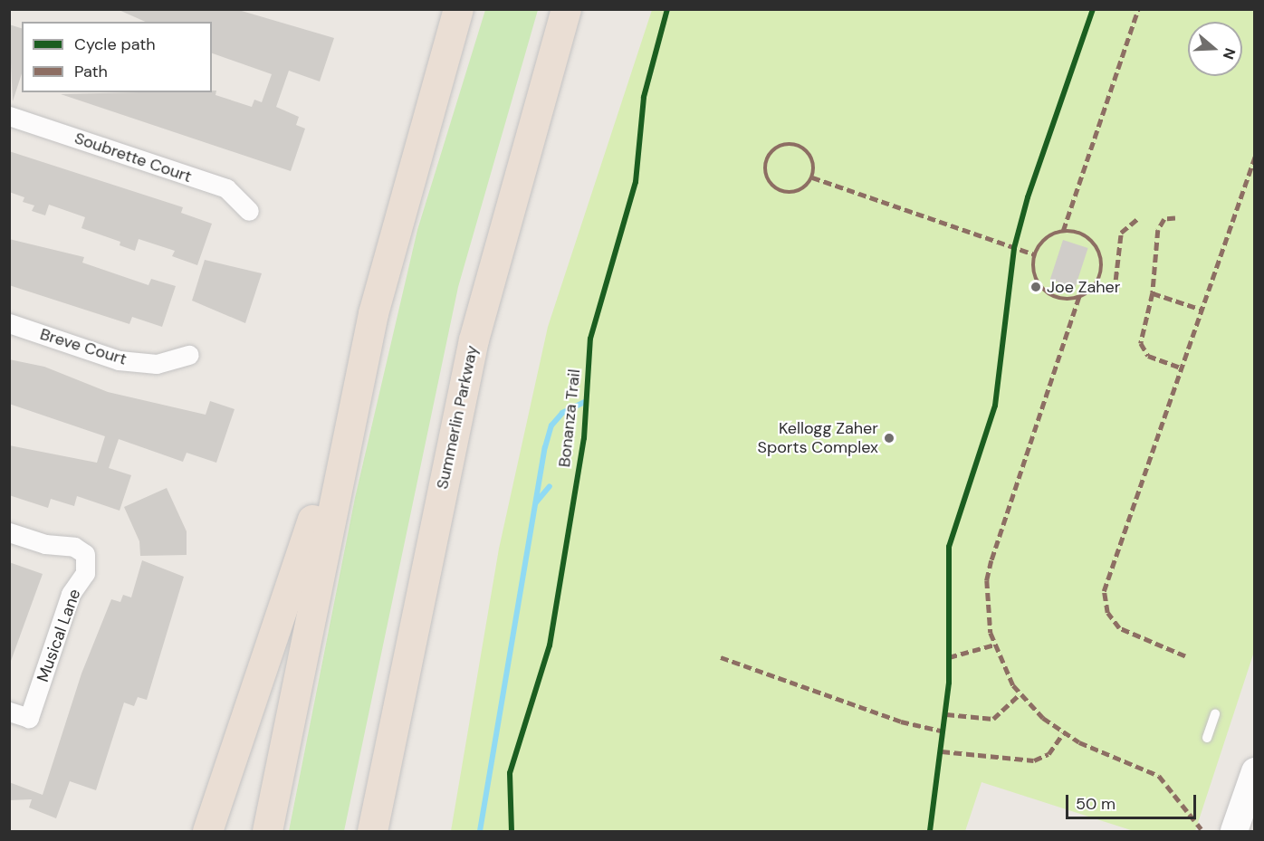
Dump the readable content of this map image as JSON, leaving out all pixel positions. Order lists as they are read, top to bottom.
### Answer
{
  "streets": {
    "highway": ["Summerlin Parkway"],
    "street": ["Soubrette Court", "Breve Court", "Musical Lane"],
    "cycle path": ["Bonanza Trail"]
  },
  "places": ["Joe Zaher", "Kellogg Zaher Sports Complex"],
  "legend": ["Cycle path", "Path"],
  "scale_bar": "50 m",
  "north": "right"
}
